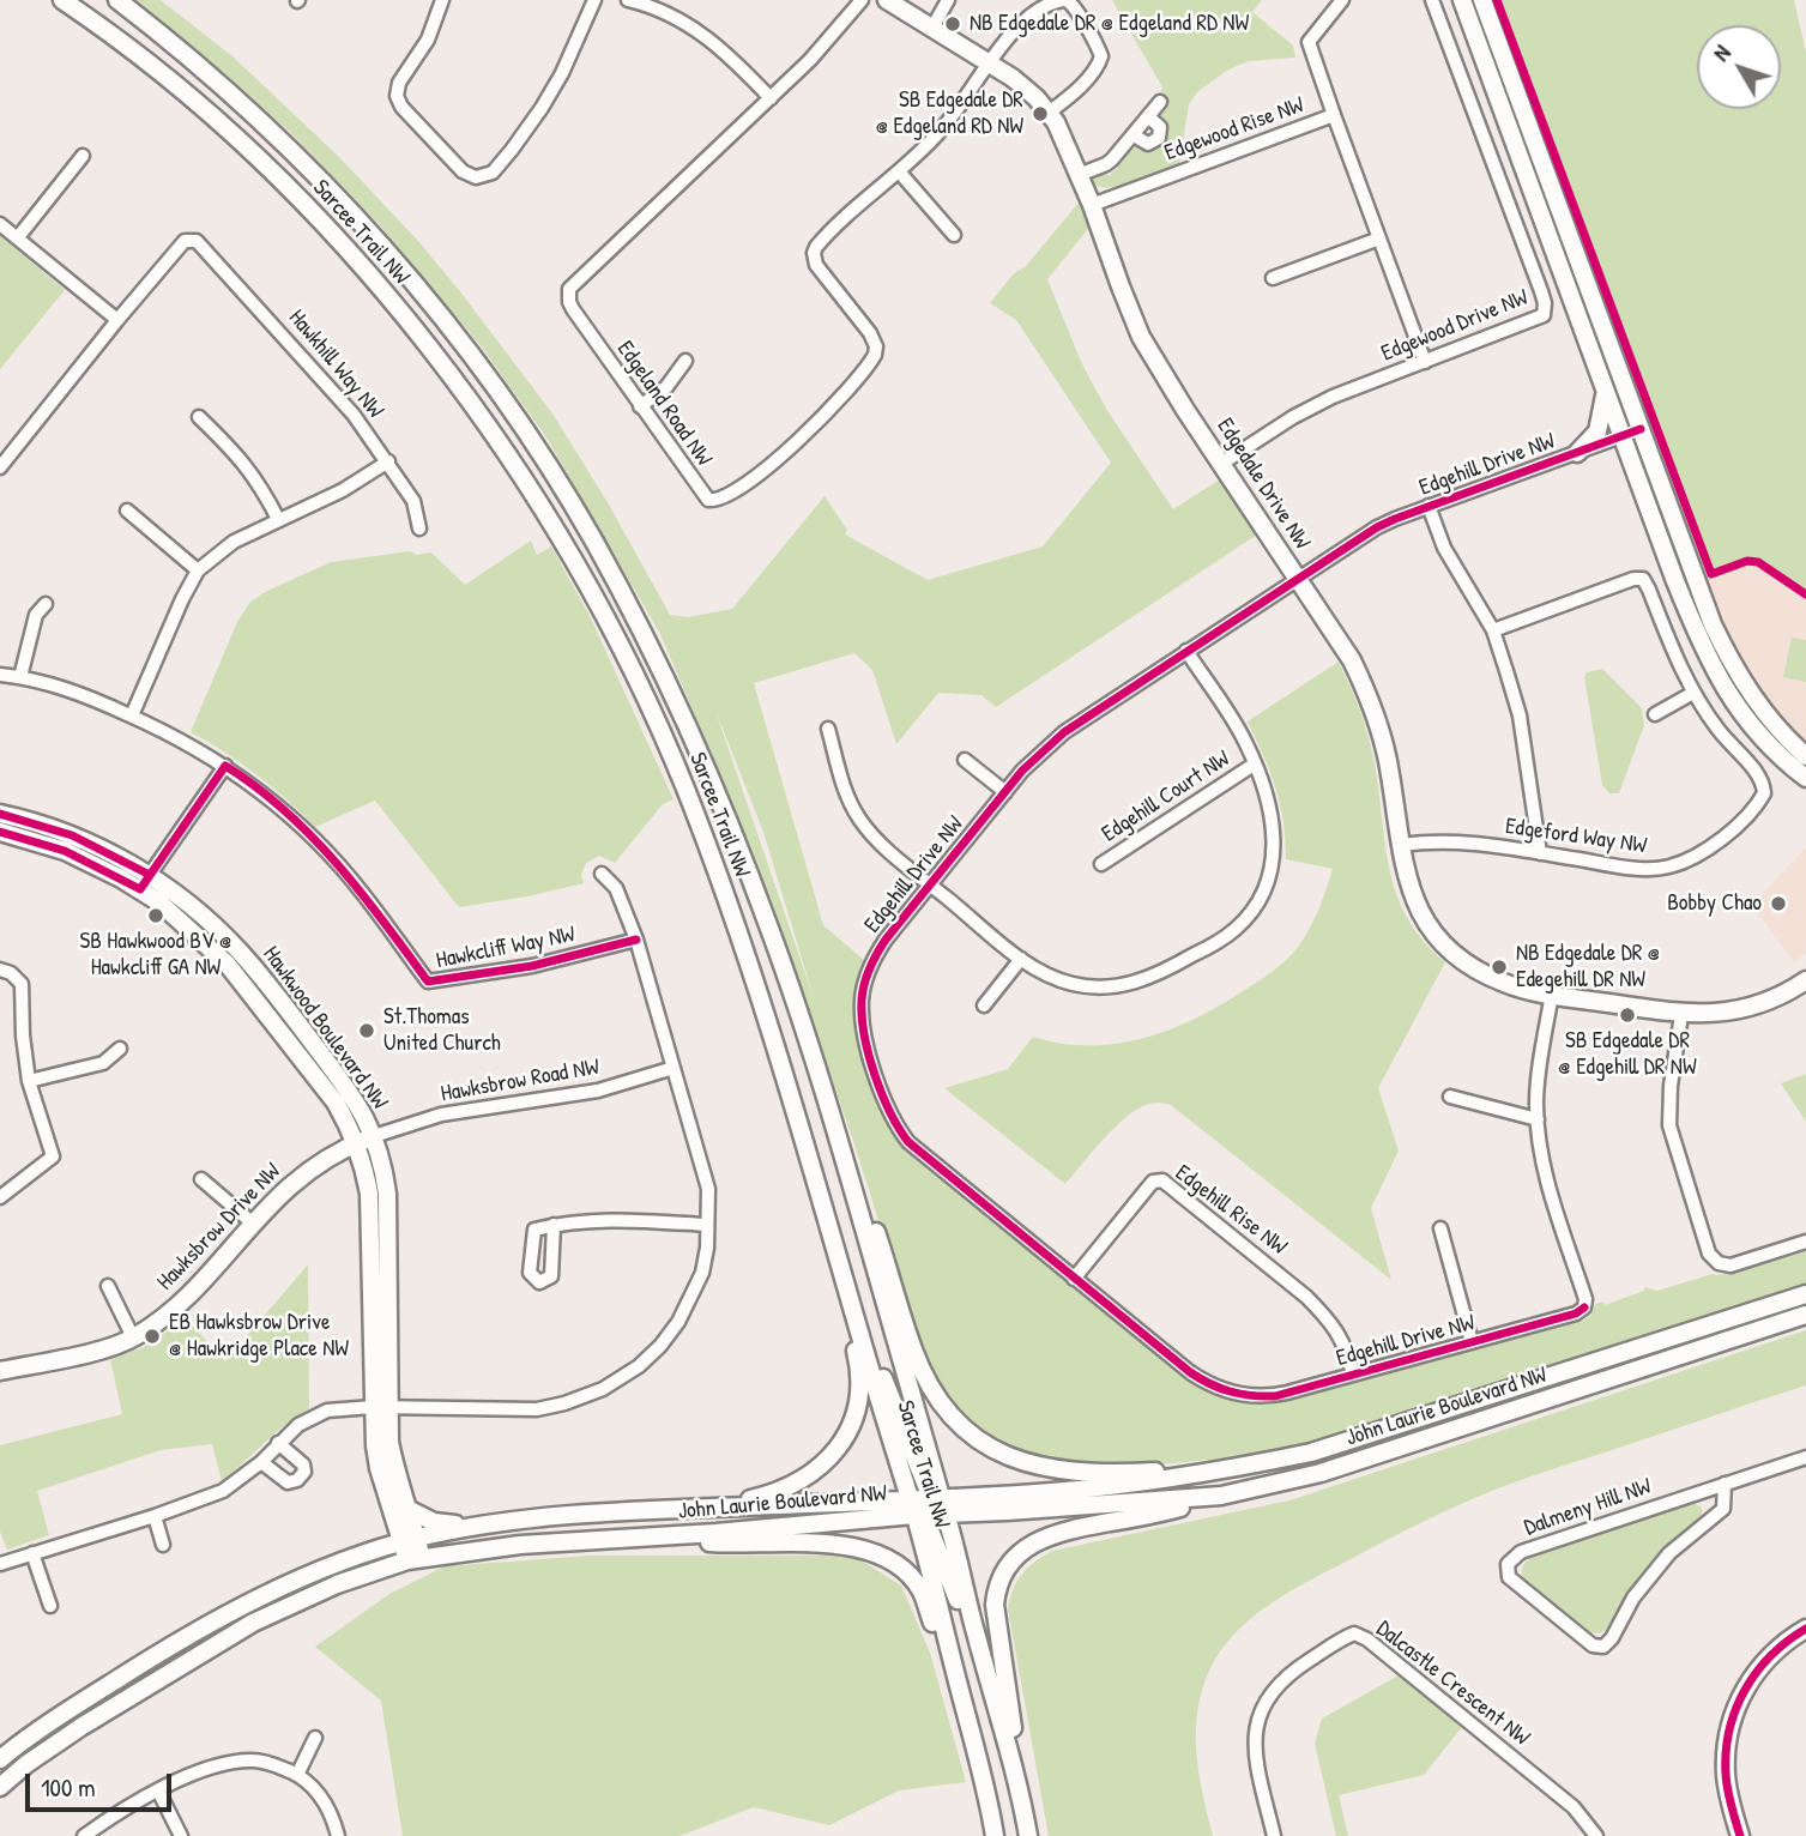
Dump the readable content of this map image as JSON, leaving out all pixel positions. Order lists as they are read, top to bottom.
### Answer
{
  "streets": {
    "main road": [
      "Sarcee Trail NW",
      "Edgedale Drive NW",
      "Hawkwood Boulevard NW",
      "Hawksbrow Drive NW",
      "John Laurie Boulevard NW"
    ],
    "street": [
      "Edgewood Rise NW",
      "Edgewood Drive NW",
      "Hawkhill Way NW",
      "Edgeland Road NW",
      "Edgehill Drive NW",
      "Edgehill Court NW",
      "Edgeford Way NW",
      "Hawkcliff Way NW",
      "Hawksbrow Road NW",
      "Edgehill Rise NW",
      "Dalmeny Hill NW",
      "Dalcastle Crescent NW"
    ]
  },
  "crossings": [
    ["Edgewood Rise NW", "Edgewood Drive NW"],
    ["Edgewood Rise NW", "Edgedale Drive NW"],
    ["Sarcee Trail NW", "John Laurie Boulevard NW"],
    ["Edgewood Drive NW", "Edgedale Drive NW"],
    ["Edgeland Road NW", "Edgedale Drive NW"],
    ["Edgehill Drive NW", "Edgedale Drive NW"],
    ["Edgehill Drive NW", "Edgehill Rise NW"],
    ["Edgedale Drive NW", "Edgeford Way NW"],
    ["Hawkwood Boulevard NW", "Hawksbrow Road NW"],
    ["Hawkwood Boulevard NW", "Hawksbrow Drive NW"],
    ["Hawkwood Boulevard NW", "John Laurie Boulevard NW"],
    ["Hawksbrow Road NW", "Hawksbrow Drive NW"]
  ],
  "places": [
    "NB Edgedale DR @ Edgeland RD NW",
    "SB Edgedale DR @ Edgeland RD NW",
    "Bobby Chao",
    "SB Hawkwood BV @ Hawkcliff GA NW",
    "NB Edgedale DR @ Edegehill DR NW",
    "SB Edgedale DR @ Edgehill DR NW",
    "St.Thomas United Church",
    "EB Hawksbrow Drive @ Hawkridge Place NW"
  ],
  "scale_bar": "100 m",
  "north": "top left"
}
